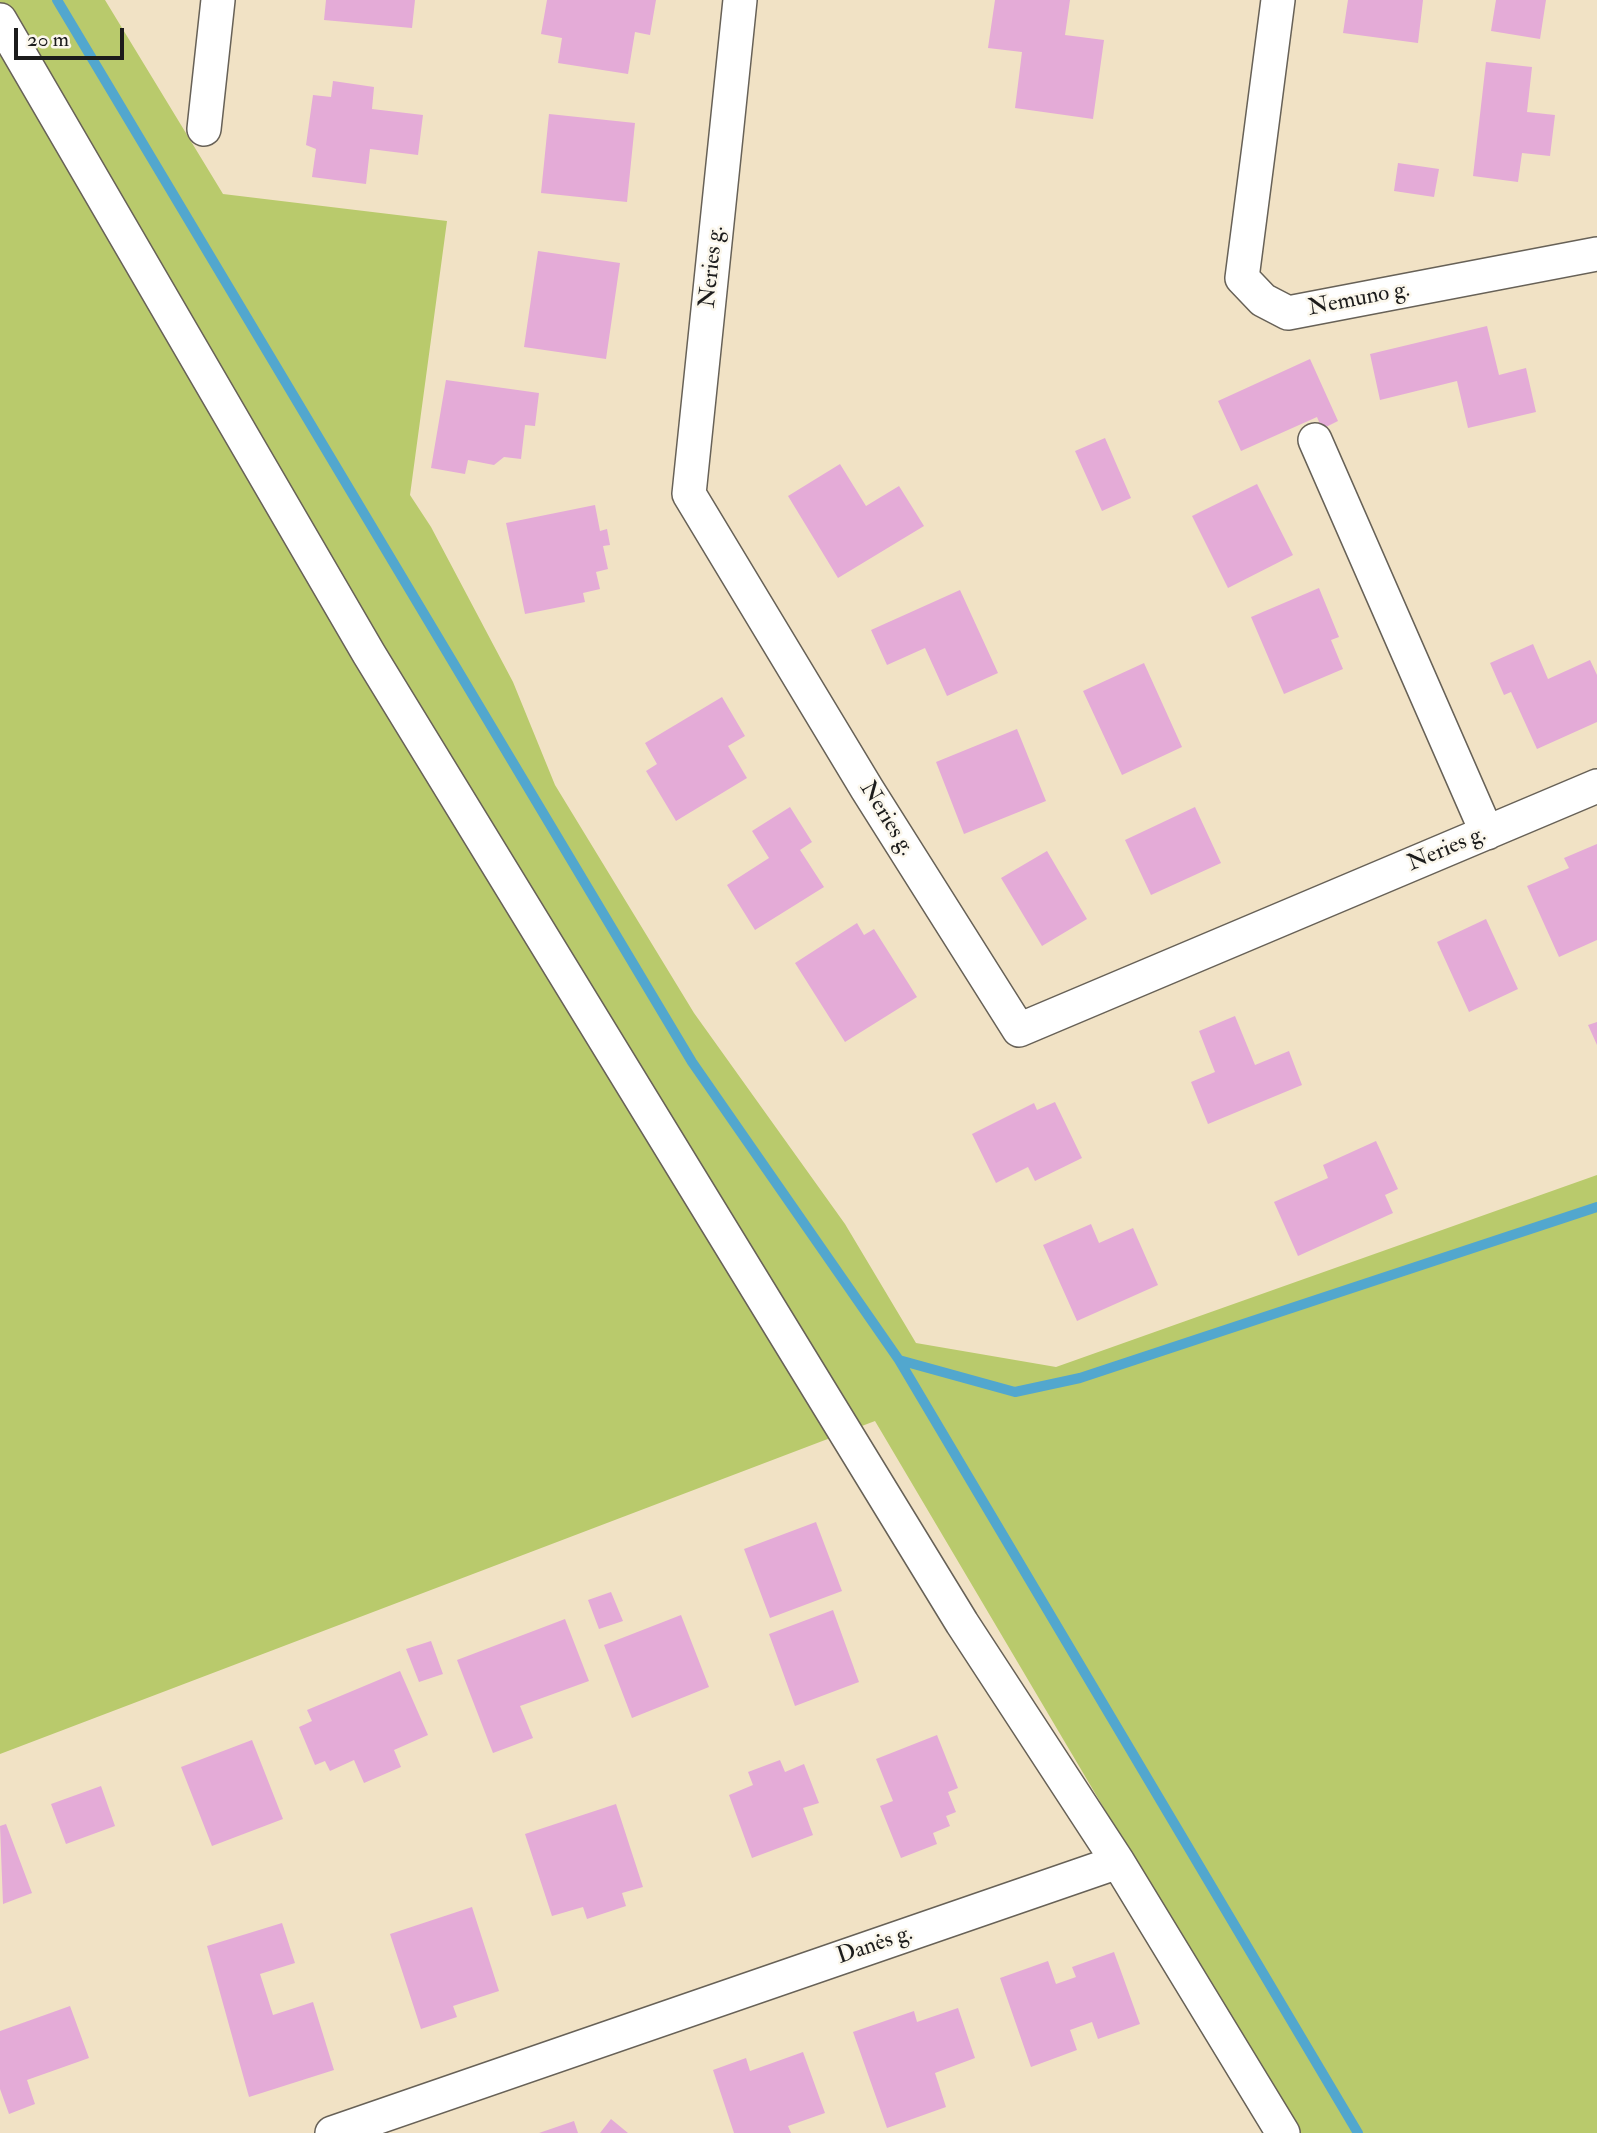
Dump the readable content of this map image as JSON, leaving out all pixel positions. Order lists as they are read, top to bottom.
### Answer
{
  "streets": {
    "street": ["Neries g.", "Nemuno g.", "Danės g."]
  },
  "scale_bar": "20 m"
}
